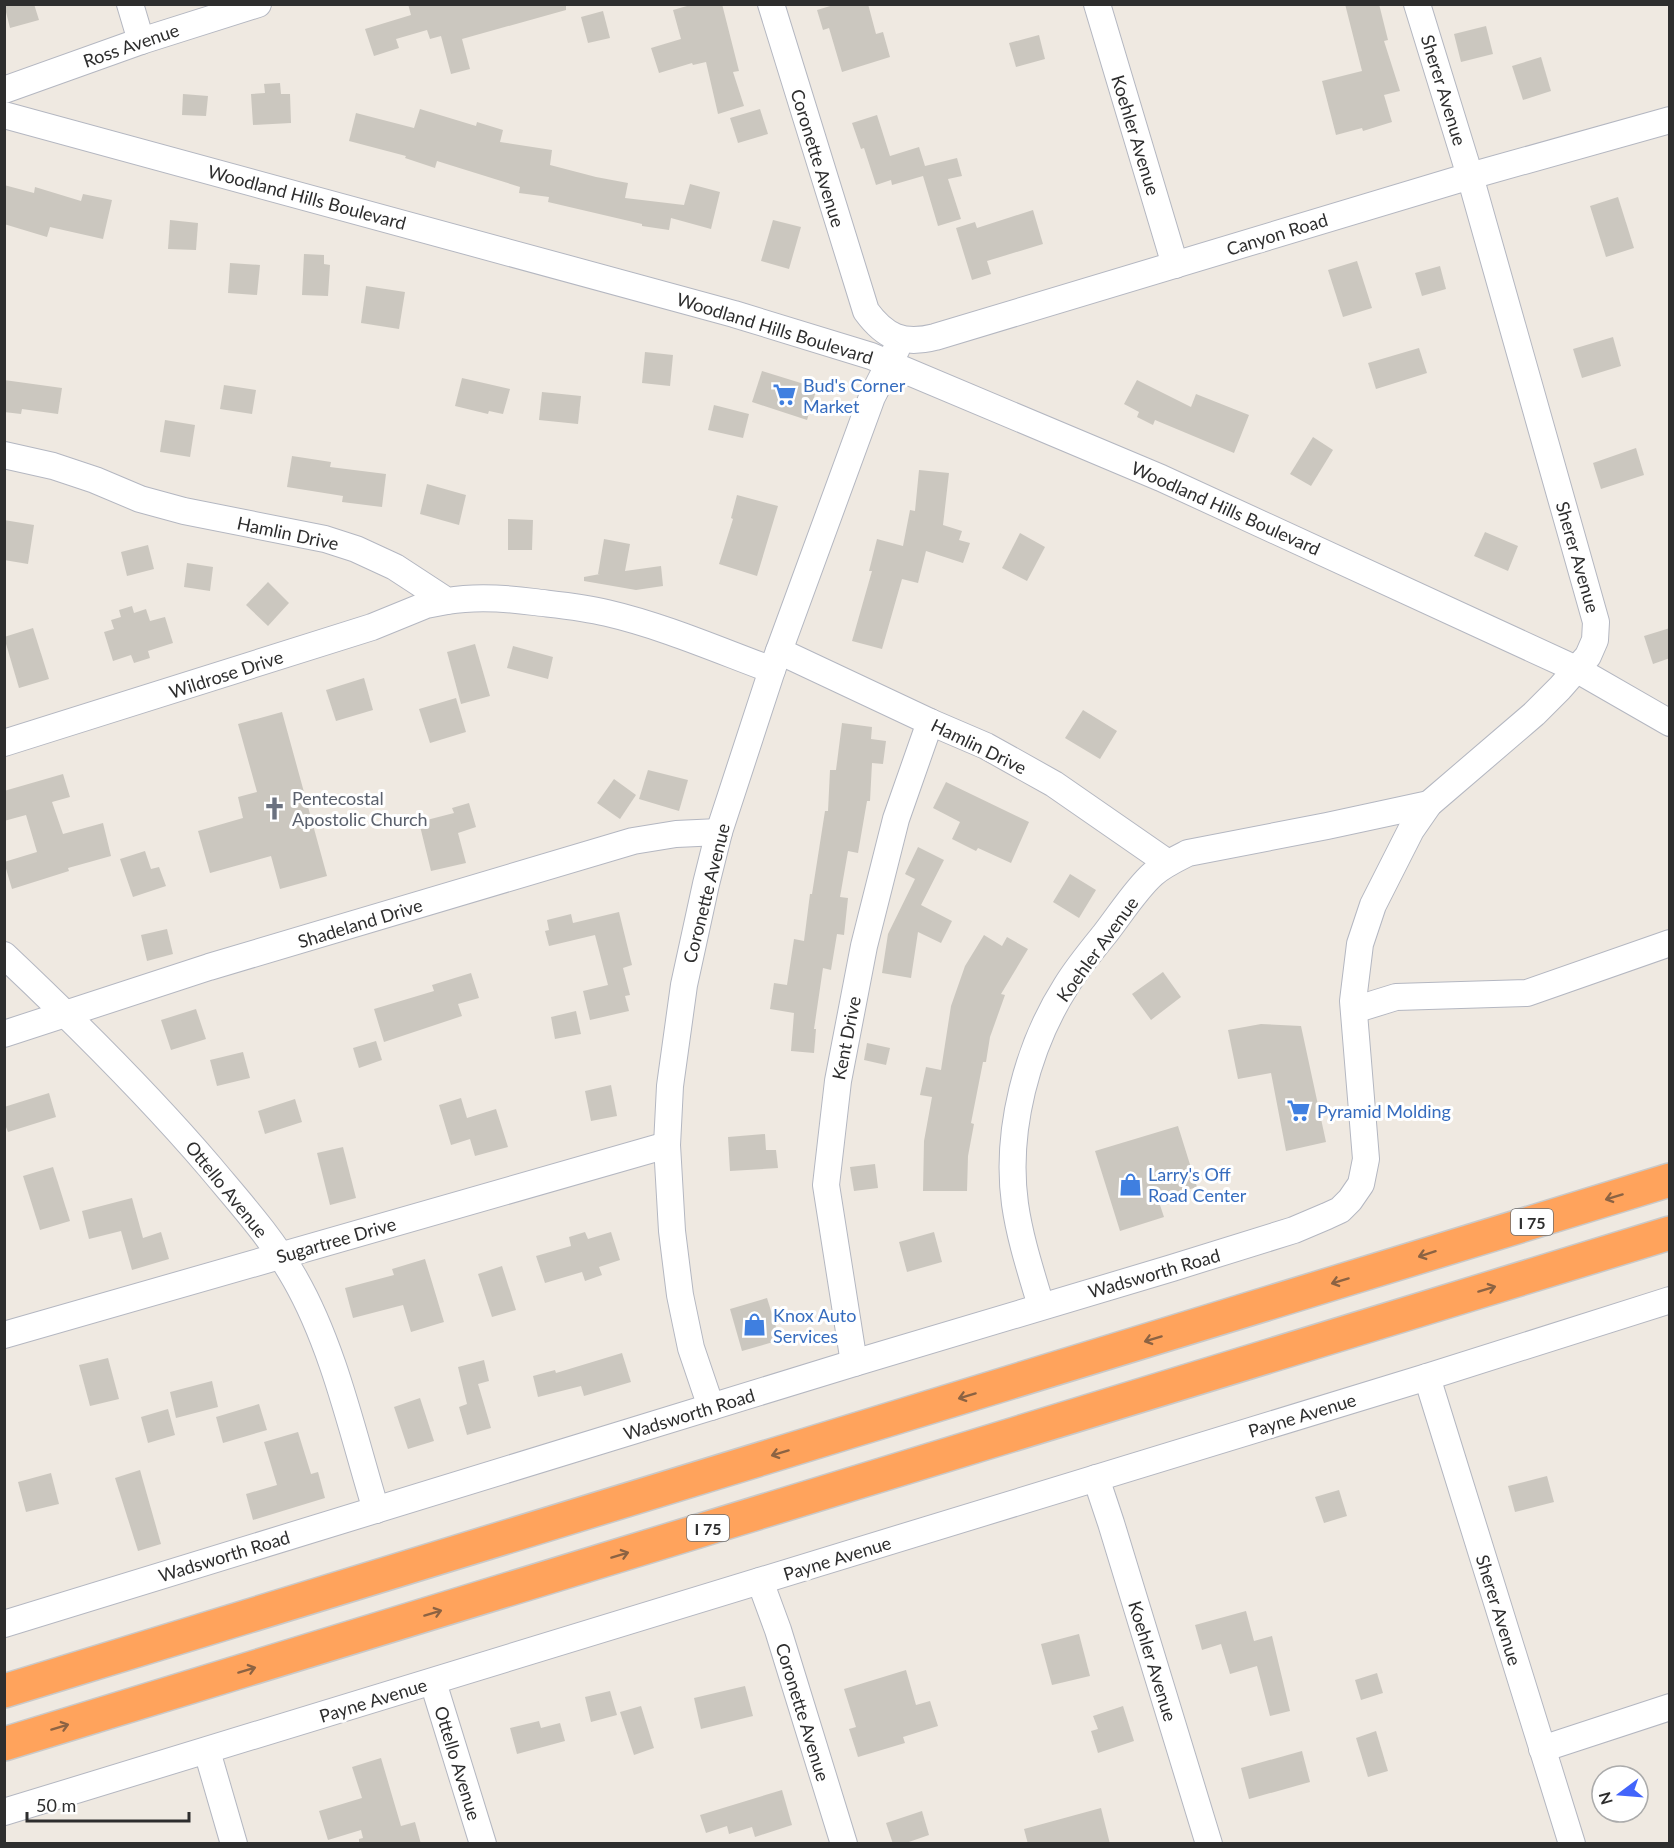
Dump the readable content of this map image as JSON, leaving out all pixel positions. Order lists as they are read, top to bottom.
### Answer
{
  "streets": {
    "highway": ["I 75"],
    "street": [
      "Ross Avenue",
      "Sherer Avenue",
      "Koehler Avenue",
      "Coronette Avenue",
      "Woodland Hills Boulevard",
      "Canyon Road",
      "Hamlin Drive",
      "Wildrose Drive",
      "Shadeland Drive",
      "Kent Drive",
      "Ottello Avenue",
      "Sugartree Drive",
      "Wadsworth Road",
      "Payne Avenue"
    ]
  },
  "crossings": [
    ["Sherer Avenue", "Koehler Avenue"],
    ["Sherer Avenue", "Woodland Hills Boulevard"],
    ["Sherer Avenue", "Canyon Road"],
    ["Sherer Avenue", "Wadsworth Road"],
    ["Sherer Avenue", "Payne Avenue"],
    ["Koehler Avenue", "Canyon Road"],
    ["Koehler Avenue", "Hamlin Drive"],
    ["Koehler Avenue", "Wadsworth Road"],
    ["Koehler Avenue", "Payne Avenue"],
    ["Coronette Avenue", "Woodland Hills Boulevard"],
    ["Coronette Avenue", "Canyon Road"],
    ["Coronette Avenue", "Hamlin Drive"],
    ["Coronette Avenue", "Shadeland Drive"],
    ["Coronette Avenue", "Sugartree Drive"],
    ["Coronette Avenue", "Wadsworth Road"],
    ["Coronette Avenue", "Payne Avenue"],
    ["Hamlin Drive", "Wildrose Drive"],
    ["Hamlin Drive", "Kent Drive"],
    ["Shadeland Drive", "Ottello Avenue"],
    ["Kent Drive", "Wadsworth Road"],
    ["Ottello Avenue", "Sugartree Drive"],
    ["Ottello Avenue", "Wadsworth Road"],
    ["Ottello Avenue", "Payne Avenue"]
  ],
  "places": {
    "supermarket": ["Bud's Corner Market", "Pyramid Molding"],
    "church": ["Pentecostal Apostolic Church"],
    "shop": ["Larry's Off Road Center", "Knox Auto Services"]
  },
  "scale_bar": "50 m",
  "north": "left"
}
